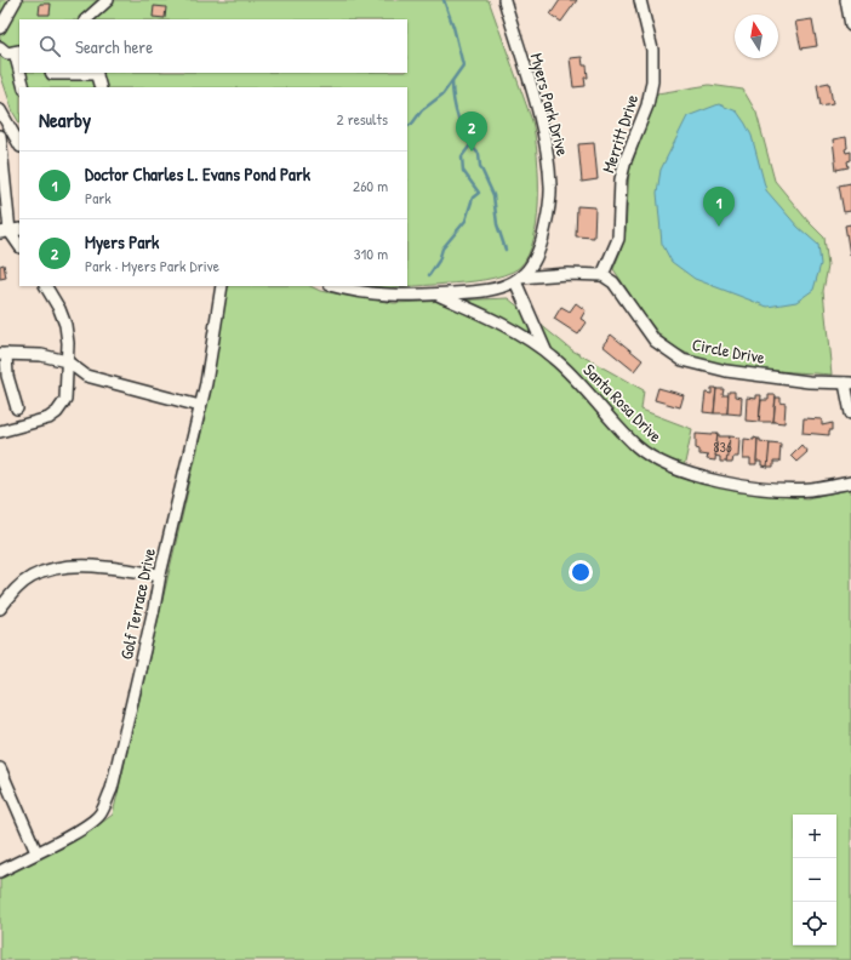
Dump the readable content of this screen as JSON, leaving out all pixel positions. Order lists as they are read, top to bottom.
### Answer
{
  "streets": {
    "street": [
      "Myers Park Drive",
      "Merritt Drive",
      "Circle Drive",
      "Santa Rosa Drive",
      "Golf Terrace Drive"
    ]
  },
  "crossings": [
    ["Myers Park Drive", "Santa Rosa Drive"],
    ["Merritt Drive", "Circle Drive"]
  ],
  "house_numbers": ["836"],
  "north": "top",
  "page": {
    "search": "Search here",
    "heading": ["Nearby", "2 results"],
    "pins": ["2", "1"],
    "list": [
      {
        "mark": "1",
        "name": "Doctor Charles L. Evans Pond Park",
        "note": "Park",
        "value": "260 m"
      },
      {
        "mark": "2",
        "name": "Myers Park",
        "note": "Park · Myers Park Drive",
        "value": "310 m"
      }
    ],
    "map_buttons": ["+", "−"]
  }
}
